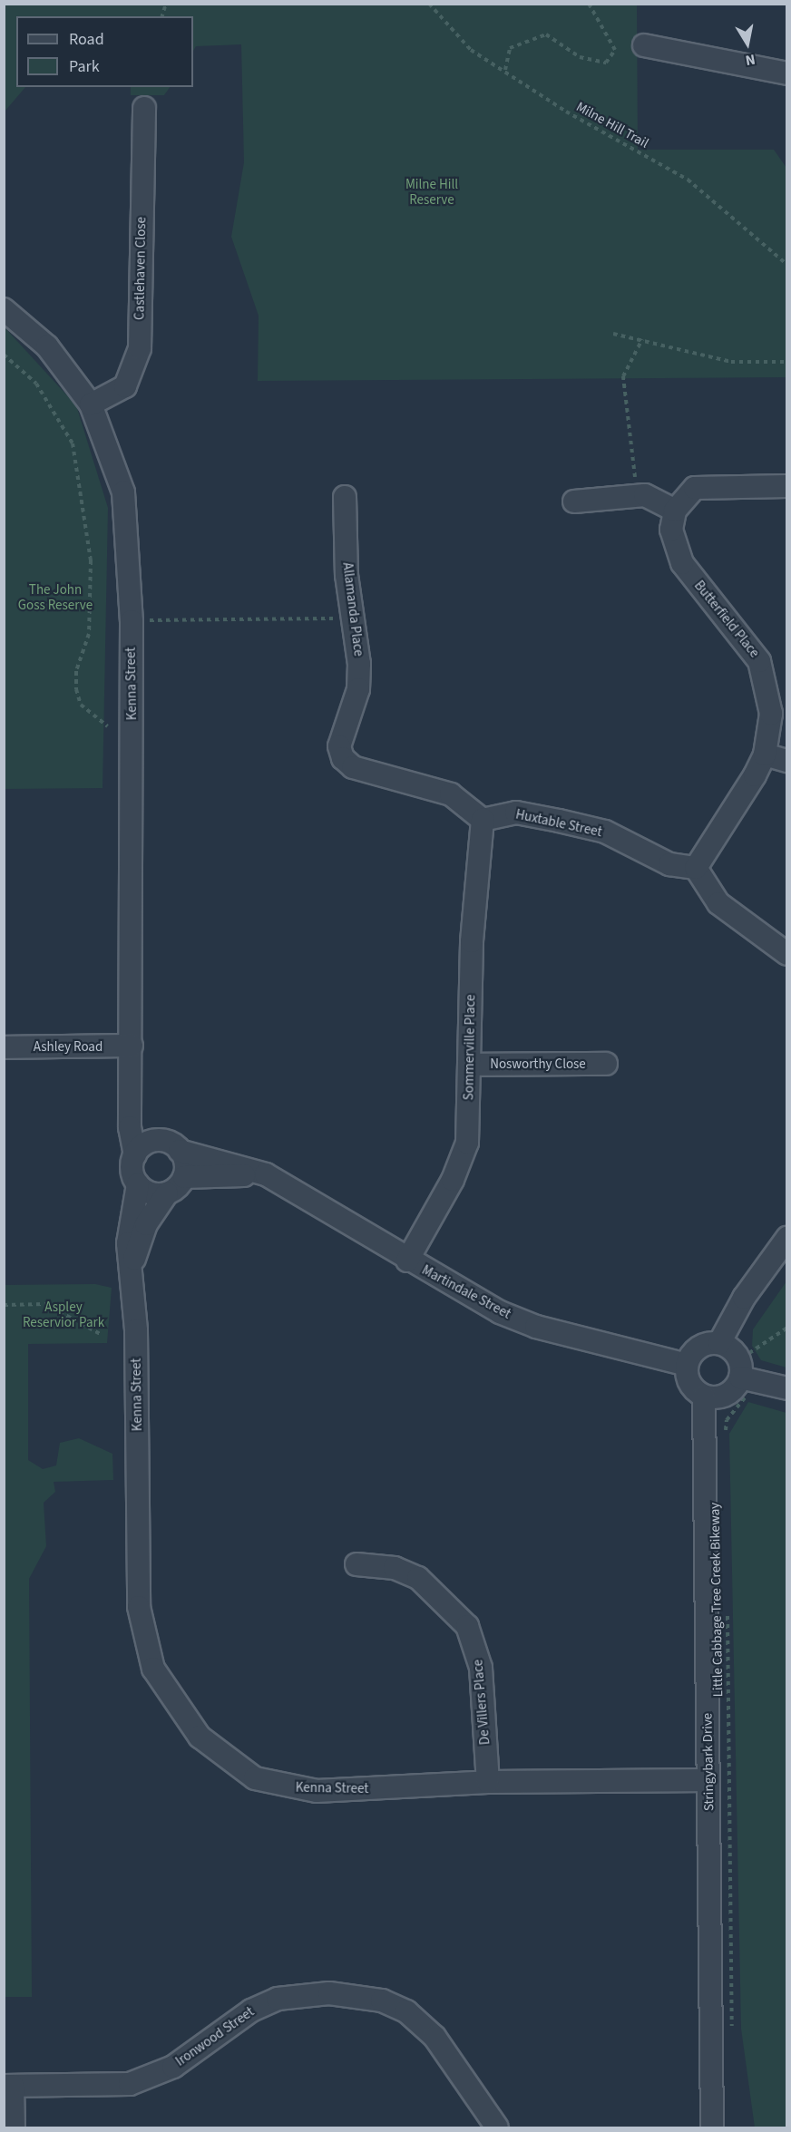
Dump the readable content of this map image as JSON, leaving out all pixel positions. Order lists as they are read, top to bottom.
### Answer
{
  "streets": {
    "street": [
      "Castlehaven Close",
      "Allamanda Place",
      "Butterfield Place",
      "Kenna Street",
      "Huxtable Street",
      "Ashley Road",
      "Sommerville Place",
      "Nosworthy Close",
      "Martindale Street",
      "De Villers Place",
      "Stringybark Drive",
      "Ironwood Street"
    ],
    "path": ["Milne Hill Trail", "Little Cabbage Tree Creek Bikeway"]
  },
  "crossings": [
    ["Castlehaven Close", "Kenna Street"],
    ["Allamanda Place", "Huxtable Street"],
    ["Allamanda Place", "Sommerville Place"],
    ["Butterfield Place", "Huxtable Street"],
    ["Kenna Street", "Ashley Road"],
    ["Kenna Street", "Martindale Street"],
    ["Kenna Street", "De Villers Place"],
    ["Kenna Street", "Stringybark Drive"],
    ["Huxtable Street", "Sommerville Place"],
    ["Sommerville Place", "Nosworthy Close"],
    ["Sommerville Place", "Martindale Street"],
    ["Martindale Street", "Stringybark Drive"]
  ],
  "parks": ["Milne Hill Reserve", "The John Goss Reserve", "Aspley Reservior Park"],
  "legend": ["Road", "Park"],
  "north": "bottom"
}
